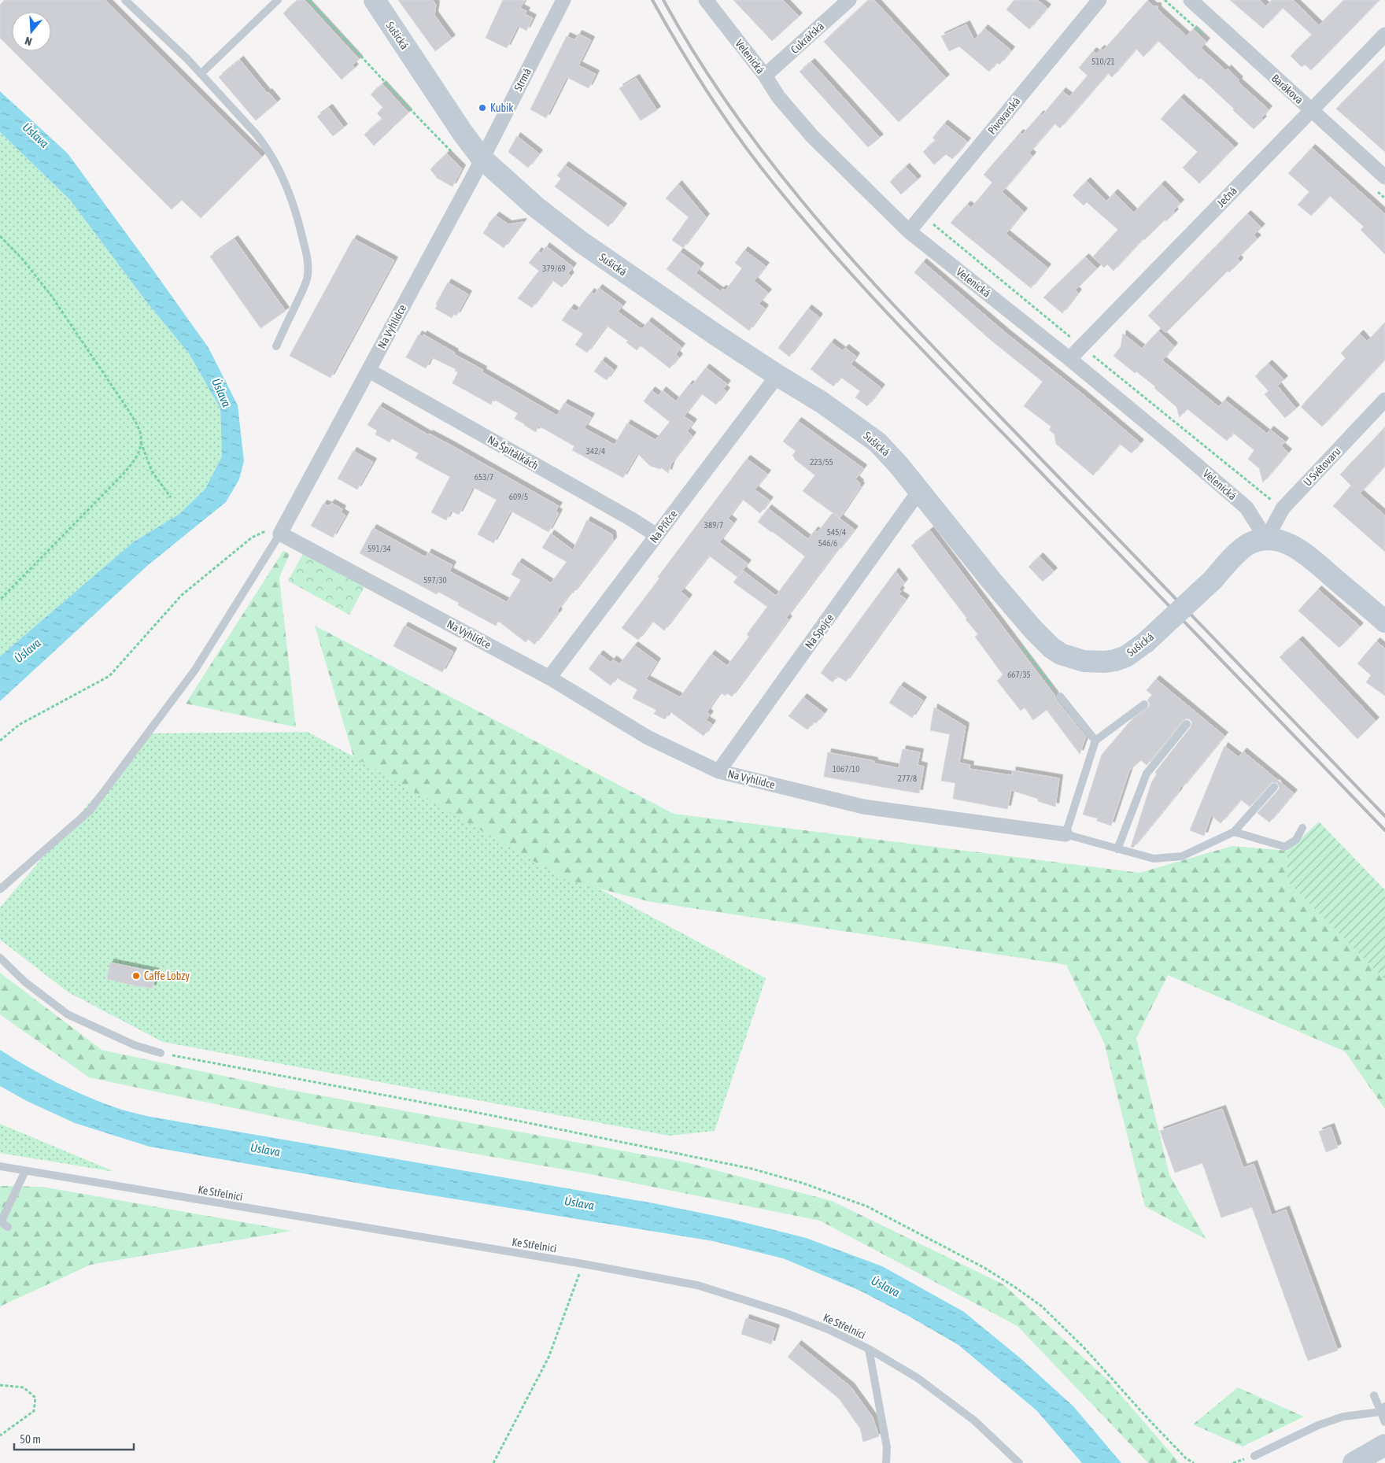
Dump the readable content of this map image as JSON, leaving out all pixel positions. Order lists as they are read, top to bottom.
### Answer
{
  "streets": {
    "street": [
      "Sušická",
      "Cukrářská",
      "Velenická",
      "Strmá",
      "Barákova",
      "Pivovarská",
      "Ječná",
      "Na Vyhlídce",
      "Na Špitálkách",
      "U Světovaru",
      "Na Příčce",
      "Na Spojce"
    ],
    "lane": ["Ke Střelnici"]
  },
  "crossings": [
    ["Sušická", "Velenická"],
    ["Sušická", "Strmá"],
    ["Sušická", "Na Vyhlídce"],
    ["Sušická", "U Světovaru"],
    ["Sušická", "Na Příčce"],
    ["Sušická", "Na Spojce"],
    ["Cukrářská", "Velenická"],
    ["Velenická", "Pivovarská"],
    ["Velenická", "Ječná"],
    ["Velenická", "U Světovaru"],
    ["Strmá", "Na Vyhlídce"],
    ["Barákova", "Ječná"],
    ["Na Vyhlídce", "Na Špitálkách"],
    ["Na Vyhlídce", "Na Příčce"],
    ["Na Vyhlídce", "Na Spojce"],
    ["Na Špitálkách", "Na Příčce"]
  ],
  "water": ["Úslava"],
  "places": ["Kubik", "Caffe Lobzy"],
  "house_numbers": [
    "510/21",
    "379/69",
    "342/4",
    "223/55",
    "653/7",
    "609/5",
    "389/7",
    "545/4",
    "546/6",
    "591/34",
    "597/30",
    "667/35",
    "1067/10",
    "277/8"
  ],
  "scale_bar": "50 m",
  "north": "bottom"
}
